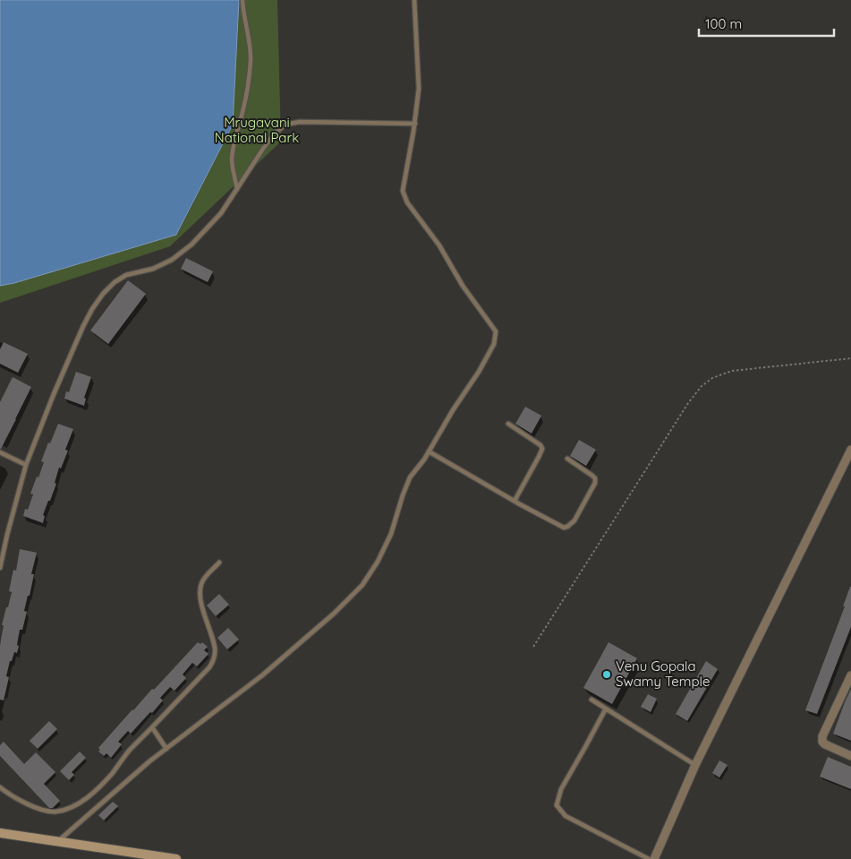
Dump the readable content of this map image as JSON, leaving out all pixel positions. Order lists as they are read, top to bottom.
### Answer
{
  "parks": ["Mrugavani National Park"],
  "places": ["Venu Gopala Swamy Temple"],
  "scale_bar": "100 m"
}
